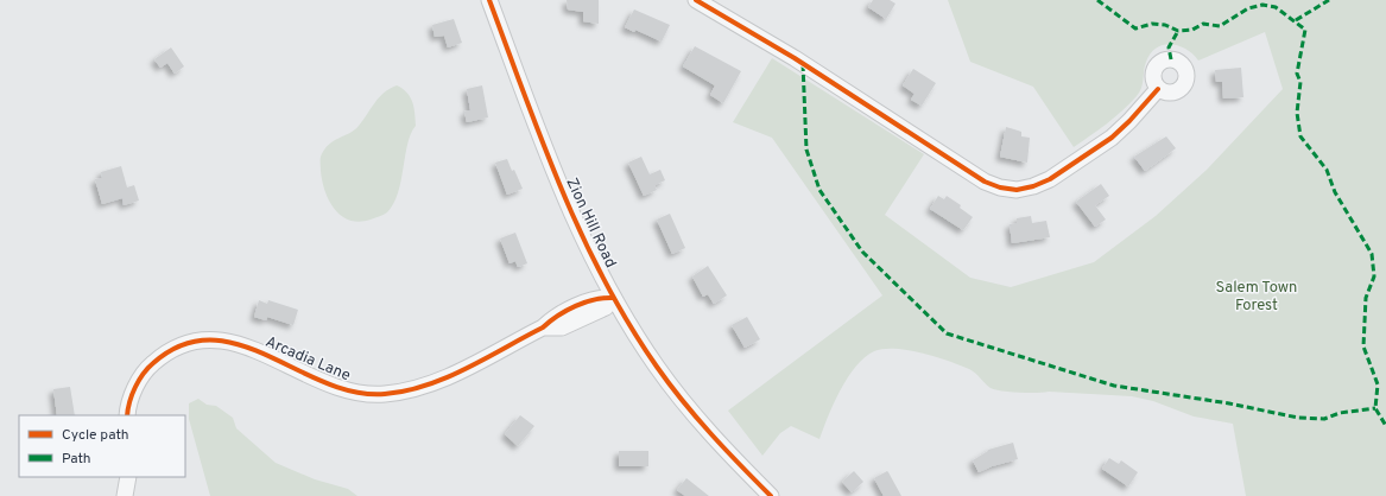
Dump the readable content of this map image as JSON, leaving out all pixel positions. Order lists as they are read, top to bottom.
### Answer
{
  "streets": {
    "street": ["Zion Hill Road", "Arcadia Lane"]
  },
  "crossings": [
    ["Zion Hill Road", "Arcadia Lane"]
  ],
  "parks": ["Salem Town Forest"],
  "legend": ["Cycle path", "Path"]
}
